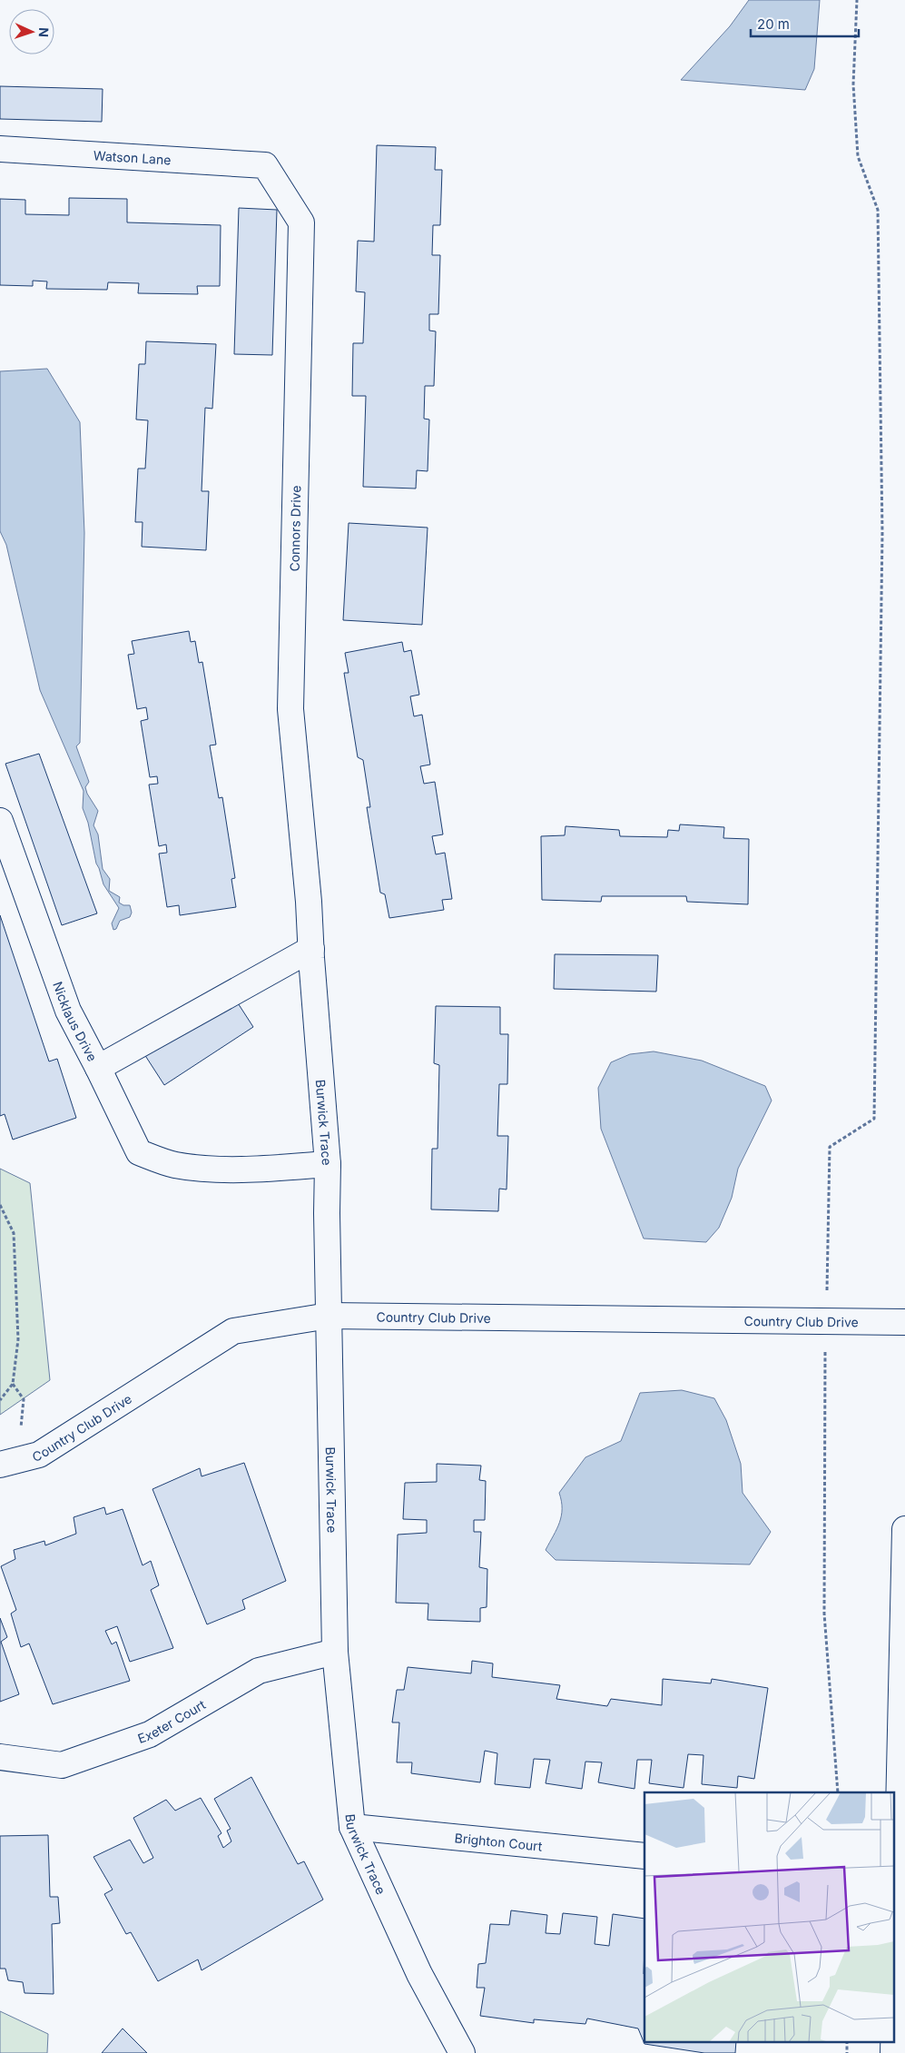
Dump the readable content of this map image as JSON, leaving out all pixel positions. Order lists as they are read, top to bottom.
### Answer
{
  "streets": {
    "street": [
      "Watson Lane",
      "Connors Drive",
      "Nicklaus Drive",
      "Burwick Trace",
      "Country Club Drive",
      "Exeter Court",
      "Brighton Court"
    ]
  },
  "crossings": [
    ["Watson Lane", "Connors Drive"],
    ["Connors Drive", "Burwick Trace"],
    ["Nicklaus Drive", "Burwick Trace"],
    ["Burwick Trace", "Country Club Drive"],
    ["Burwick Trace", "Exeter Court"],
    ["Burwick Trace", "Brighton Court"]
  ],
  "scale_bar": "20 m",
  "north": "right"
}
